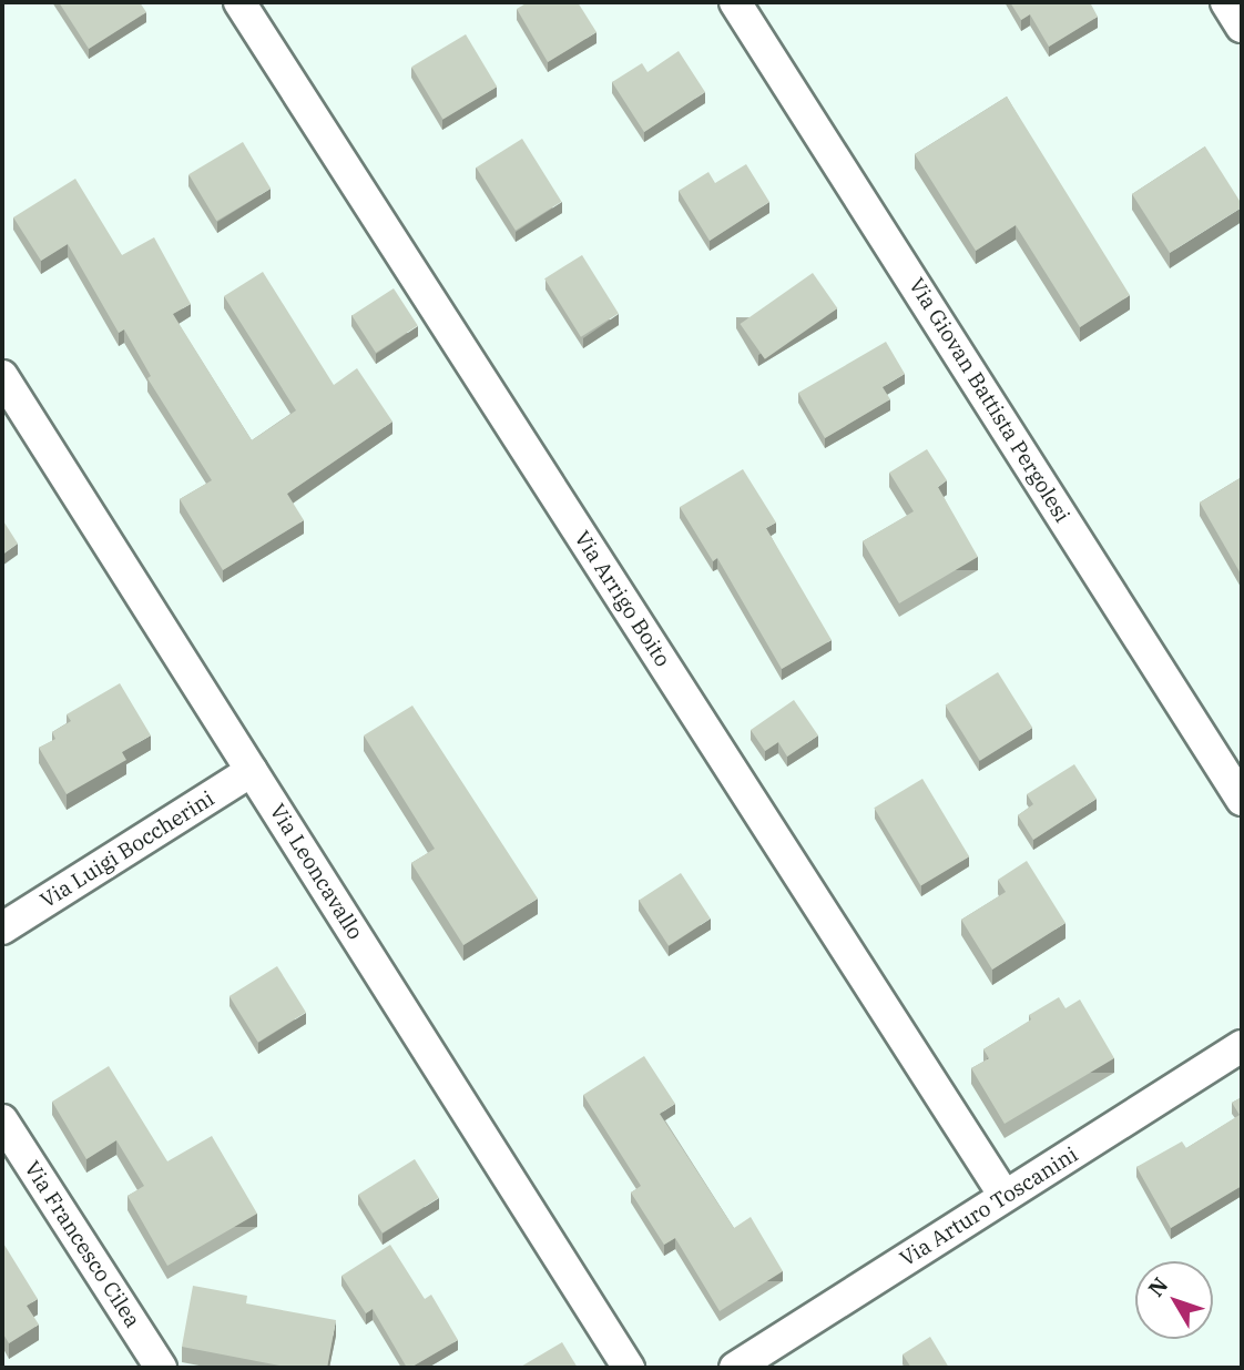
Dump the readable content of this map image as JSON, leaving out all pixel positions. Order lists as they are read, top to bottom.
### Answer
{
  "streets": {
    "street": [
      "Via Giovan Battista Pergolesi",
      "Via Arrigo Boito",
      "Via Luigi Boccherini",
      "Via Leoncavallo",
      "Via Arturo Toscanini",
      "Via Francesco Cilea"
    ]
  },
  "crossings": [
    ["Via Arrigo Boito", "Via Arturo Toscanini"],
    ["Via Luigi Boccherini", "Via Leoncavallo"]
  ],
  "north": "top left"
}
